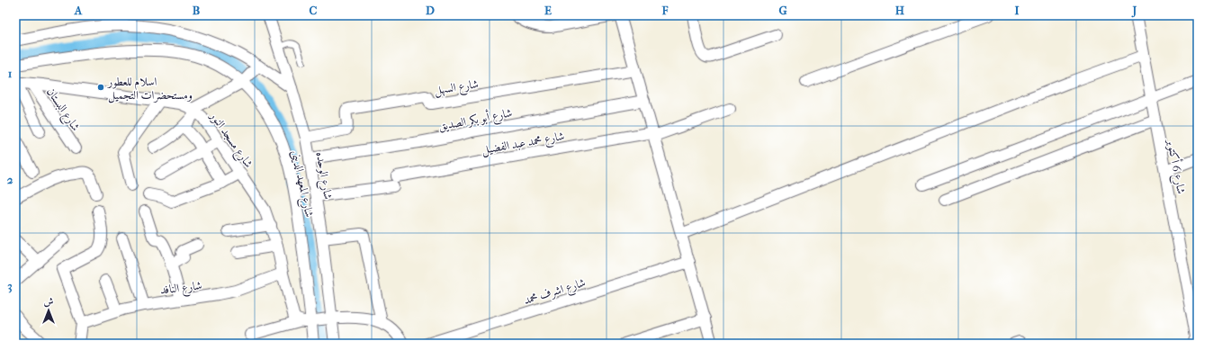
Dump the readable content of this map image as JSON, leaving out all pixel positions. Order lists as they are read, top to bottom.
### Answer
{
  "streets": {
    "street": [
      "شارع السهل",
      "شارع البستان",
      "شارع أبو بكر الصديق",
      "شارع مسجد النور",
      "شارع محمد عبد الفضيل",
      "شارع 6 أكتوبر",
      "شارع الوحده",
      "شارع المعهد الدينى",
      "شارع النافد",
      "شارع اشرف محمد"
    ]
  },
  "crossings": [
    ["شارع السهل", "شارع الوحده"],
    ["شارع البستان", "شارع مسجد النور"],
    ["شارع أبو بكر الصديق", "شارع الوحده"],
    ["شارع مسجد النور", "شارع النافد"],
    ["شارع محمد عبد الفضيل", "شارع الوحده"]
  ],
  "places": ["اسلام للعطور ومستحضرات التجميل"],
  "north": "top",
  "grid": {
    "columns": [
      "A",
      "B",
      "C",
      "D",
      "E",
      "F",
      "G",
      "H",
      "I",
      "J"
    ],
    "rows": ["1", "2", "3"]
  }
}
